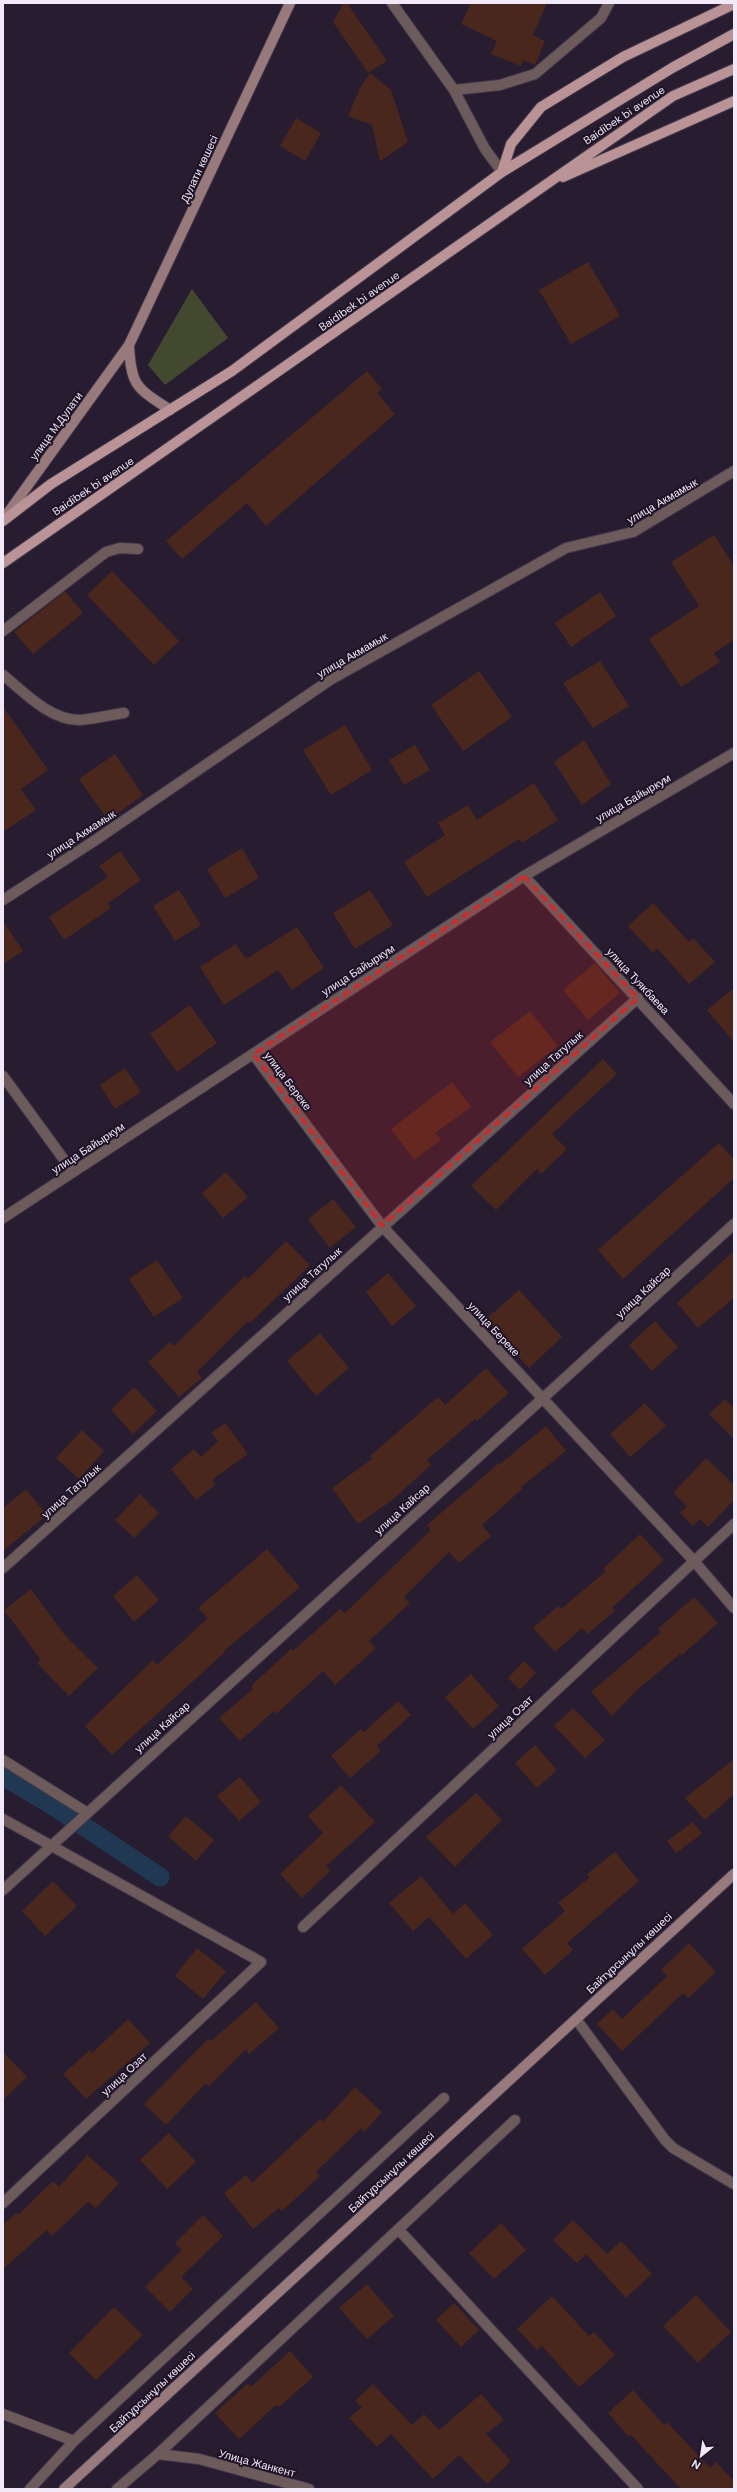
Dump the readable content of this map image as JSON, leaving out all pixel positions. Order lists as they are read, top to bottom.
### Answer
{
  "streets": {
    "main road": [
      "Baidibek bi avenue",
      "Дулати көшесі",
      "улица М.Дулати",
      "Байтұрсынұлы көшесі"
    ],
    "street": [
      "улица Акмамык",
      "улица Байыркум",
      "улица Туякбаева",
      "улица Татулык",
      "улица Береке",
      "улица Кайсар",
      "улица Озат",
      "Улица Жанкент"
    ]
  },
  "crossings": [
    ["Baidibek bi avenue", "улица М.Дулати"],
    ["Дулати көшесі", "улица М.Дулати"],
    ["улица Байыркум", "улица Туякбаева"],
    ["улица Байыркум", "улица Береке"],
    ["улица Туякбаева", "улица Татулык"],
    ["улица Татулык", "улица Береке"],
    ["улица Береке", "улица Кайсар"],
    ["улица Береке", "улица Озат"],
    ["улица Кайсар", "улица Озат"]
  ],
  "north": "bottom left"
}
